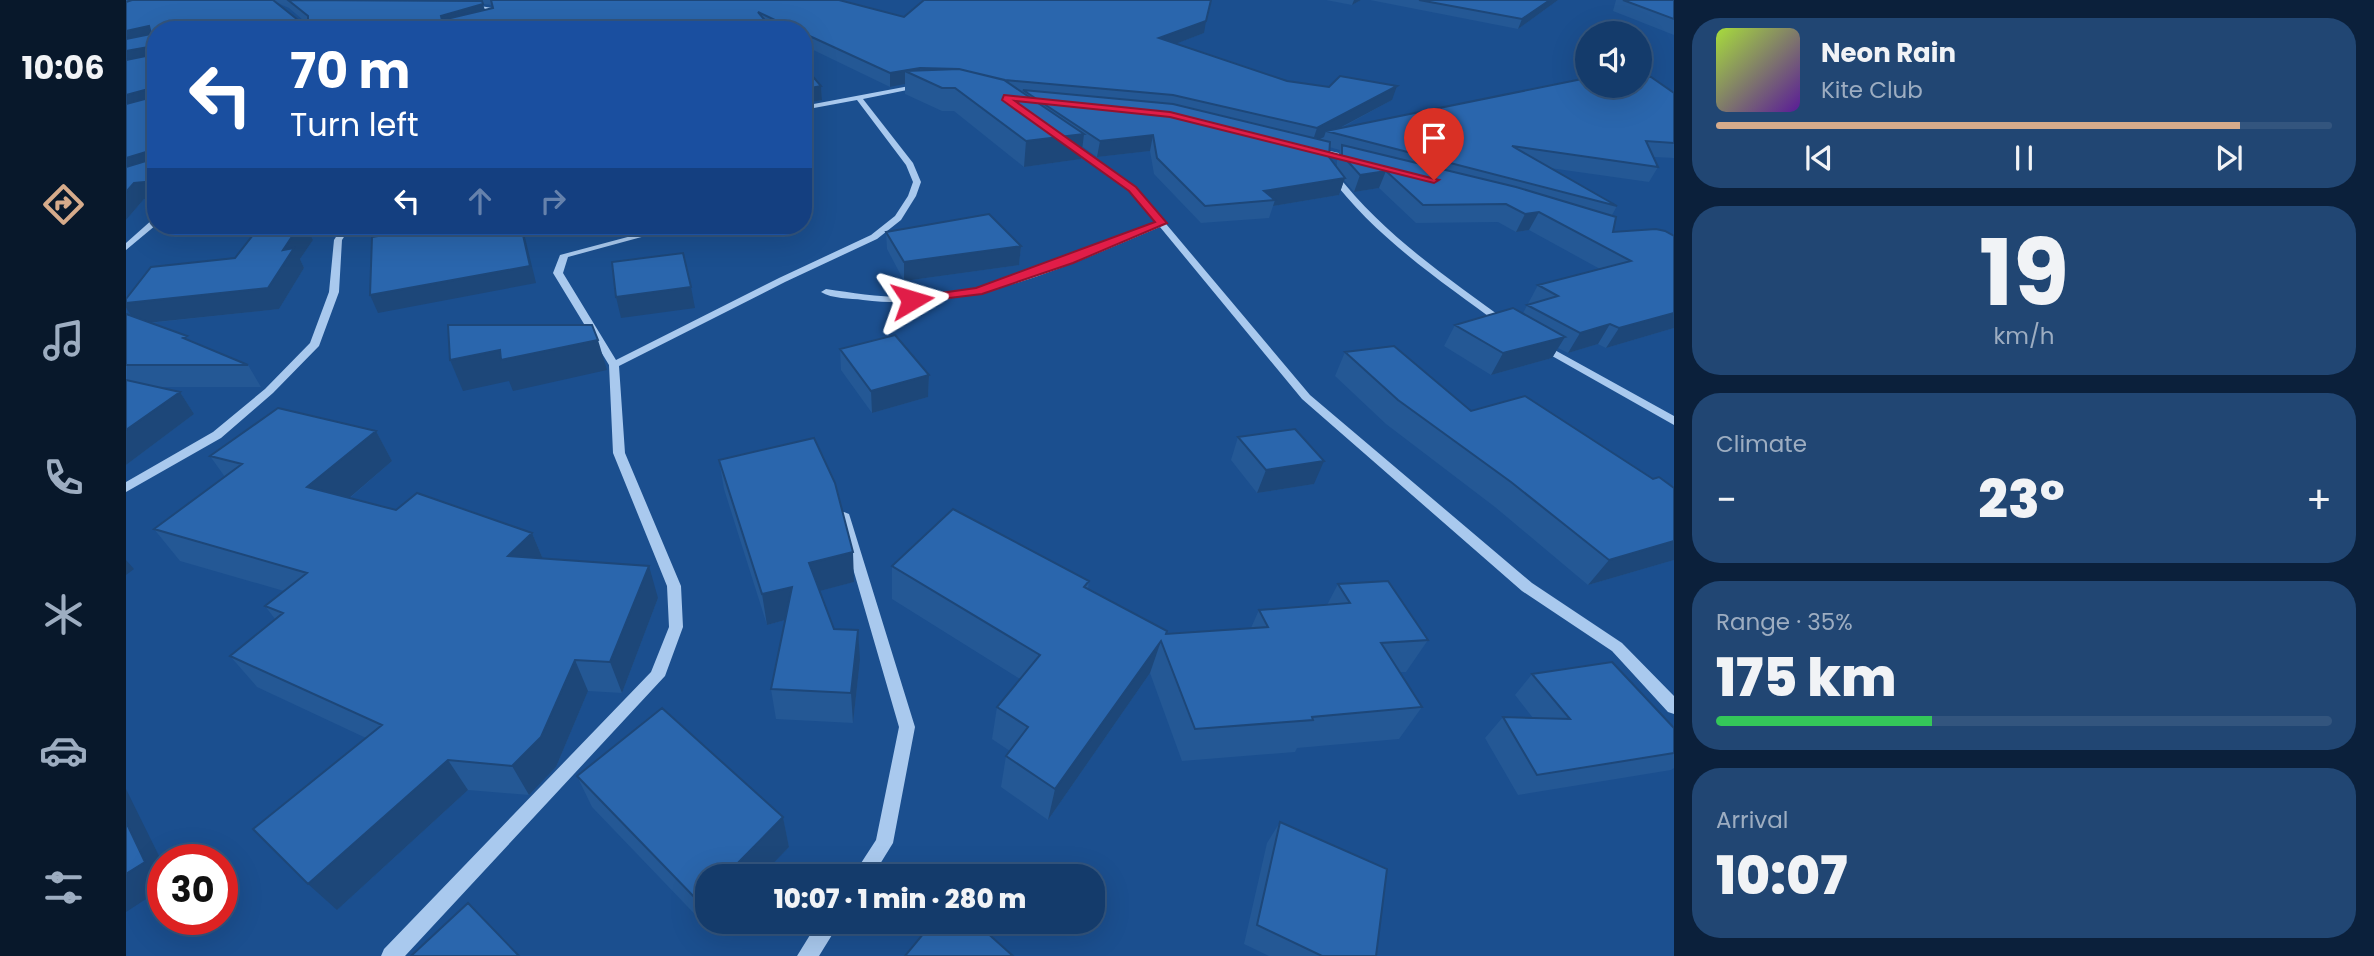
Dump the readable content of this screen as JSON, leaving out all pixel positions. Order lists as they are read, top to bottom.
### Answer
{
  "page": {
    "tabs": "10:06",
    "turn": ["70 m", "Turn left"],
    "song": ["Neon Rain", "Kite Club"],
    "tile": [
      ["19", "km/h"],
      "Climate",
      ["Range · 35%", "175 km"],
      ["Arrival", "10:07"]
    ],
    "heat": ["−", "23°", "+"],
    "limit": "30",
    "trip": "10:07 · 1 min · 280 m"
  }
}
